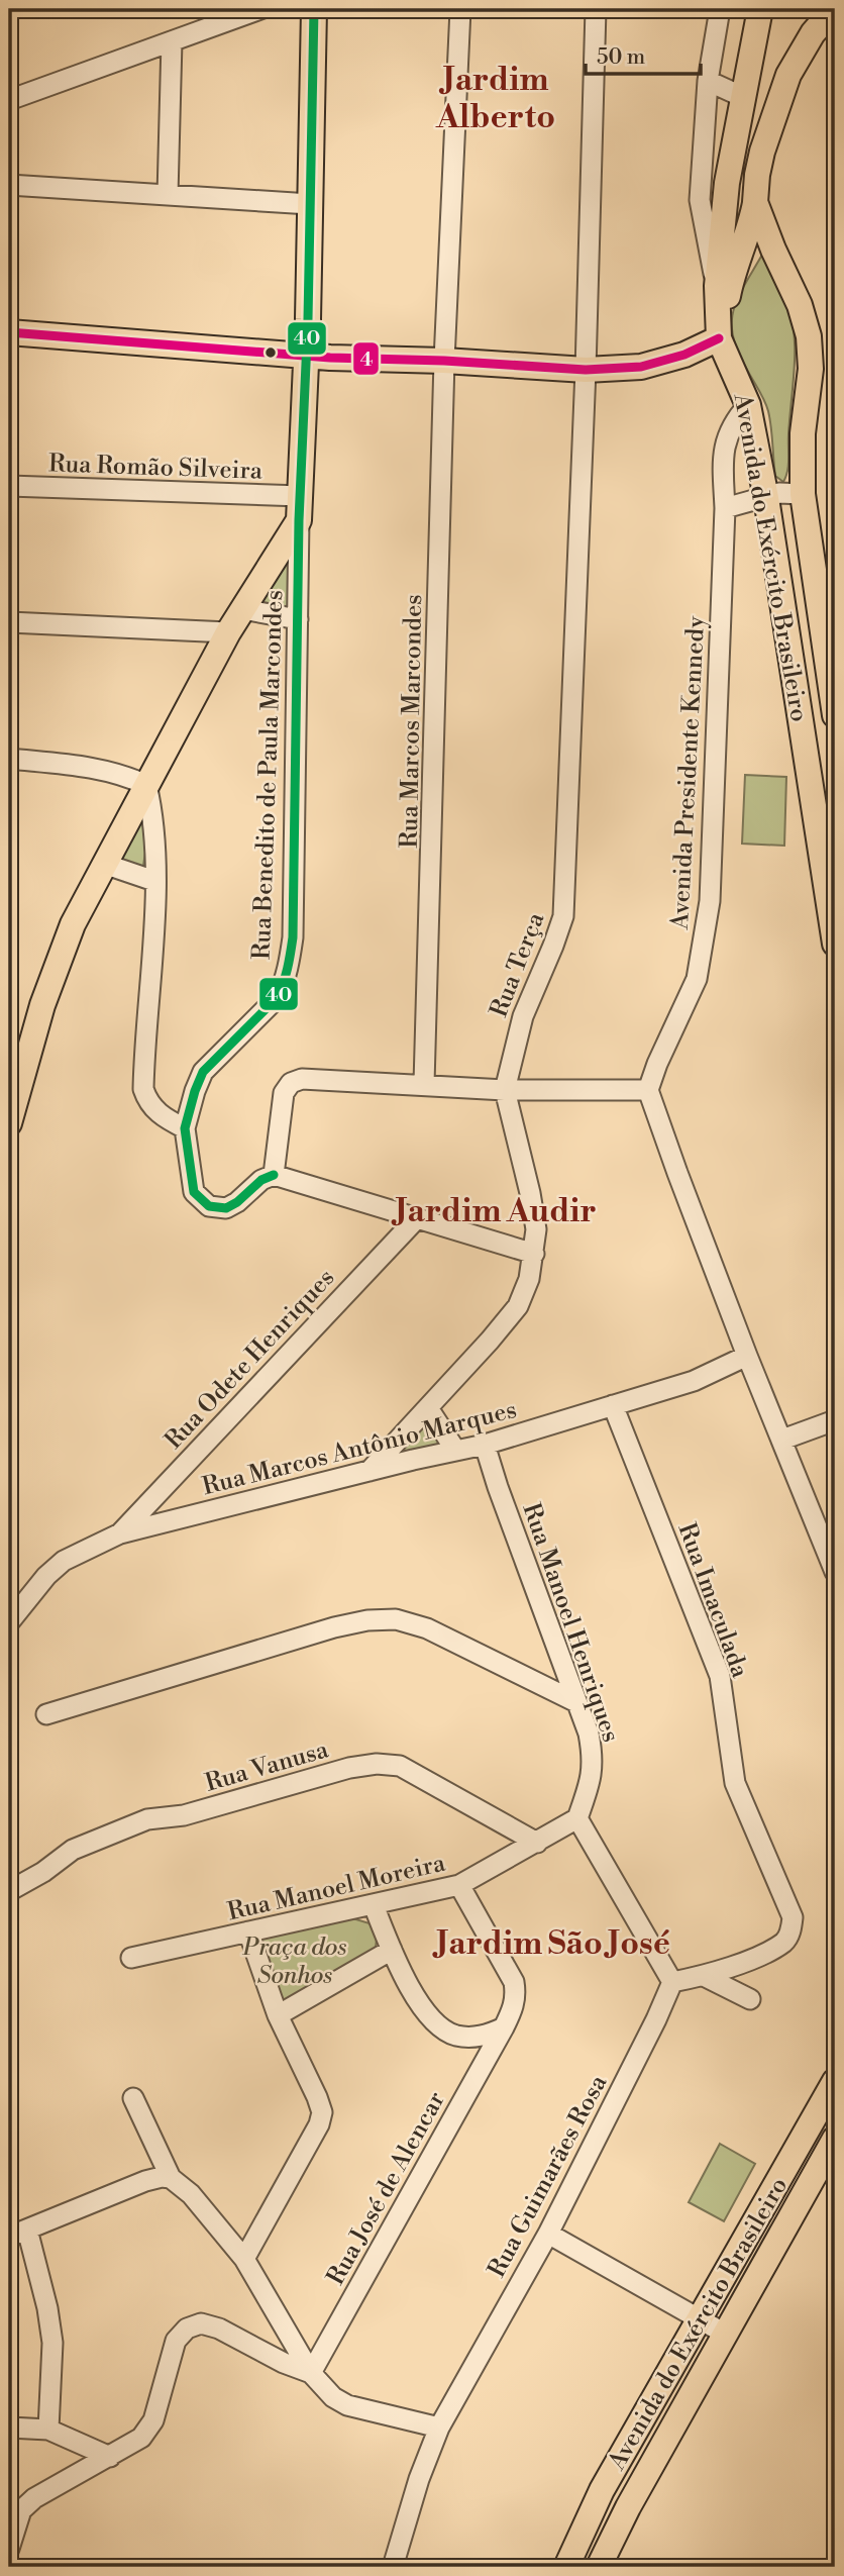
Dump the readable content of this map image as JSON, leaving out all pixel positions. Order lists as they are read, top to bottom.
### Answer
{
  "streets": {
    "main road": ["Avenida do Exército Brasileiro"],
    "street": [
      "Rua Romão Silveira",
      "Rua Marcos Marcondes",
      "Avenida Presidente Kennedy",
      "Rua Benedito de Paula Marcondes",
      "Rua Terça",
      "Rua Odete Henriques",
      "Rua Marcos Antônio Marques",
      "Rua Imaculada",
      "Rua Manoel Henriques",
      "Rua Vanusa",
      "Rua Manoel Moreira",
      "Rua Guimarães Rosa",
      "Rua José de Alencar"
    ]
  },
  "crossings": [
    ["Rua Romão Silveira", "Rua Benedito de Paula Marcondes"],
    ["Avenida do Exército Brasileiro", "Avenida Presidente Kennedy"],
    ["Rua Terça", "Rua Marcos Antônio Marques"],
    ["Rua Odete Henriques", "Rua Marcos Antônio Marques"],
    ["Rua Marcos Antônio Marques", "Rua Imaculada"],
    ["Rua Marcos Antônio Marques", "Rua Manoel Henriques"],
    ["Rua Imaculada", "Rua Guimarães Rosa"],
    ["Rua Manoel Henriques", "Rua Manoel Moreira"],
    ["Rua Vanusa", "Rua Manoel Moreira"],
    ["Rua Manoel Moreira", "Rua José de Alencar"]
  ],
  "districts": ["Jardim Alberto", "Jardim Audir", "Jardim São José"],
  "parks": ["Praça dos Sonhos"],
  "lines": ["transit line 40", "transit line 4"],
  "scale_bar": "50 m"
}
